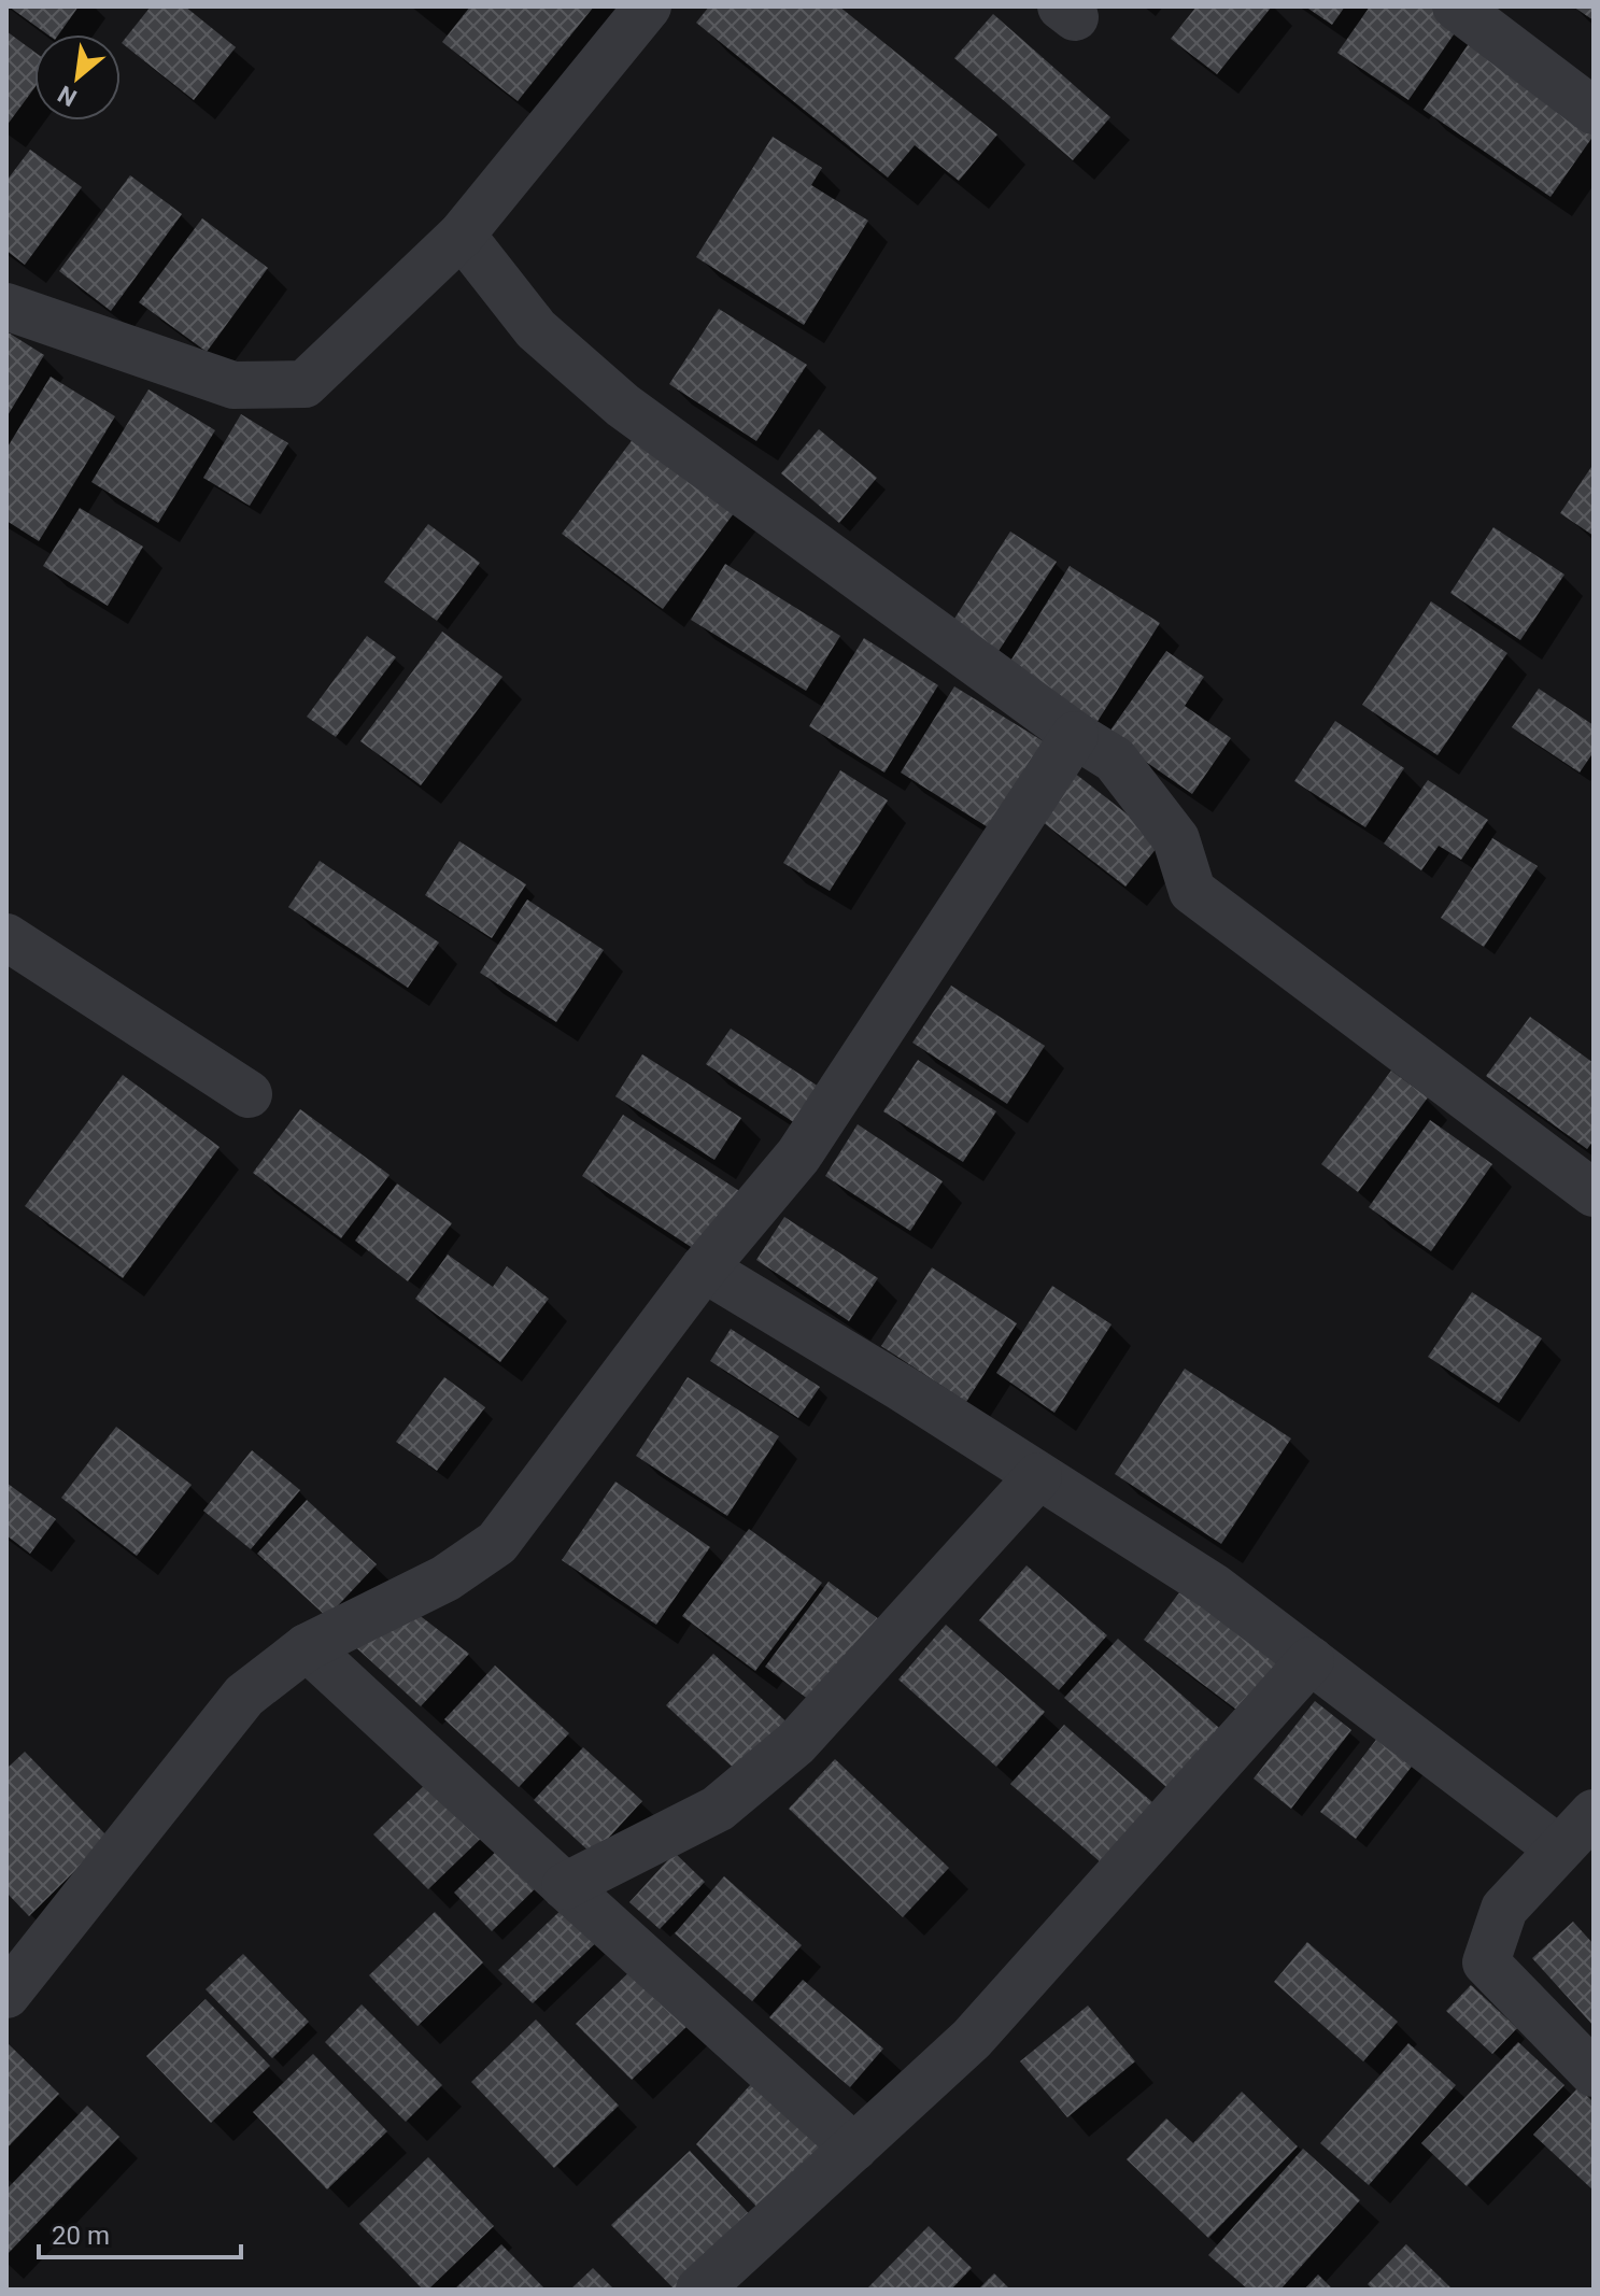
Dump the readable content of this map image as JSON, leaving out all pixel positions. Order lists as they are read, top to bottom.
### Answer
{
  "scale_bar": "20 m",
  "north": "bottom left"
}
